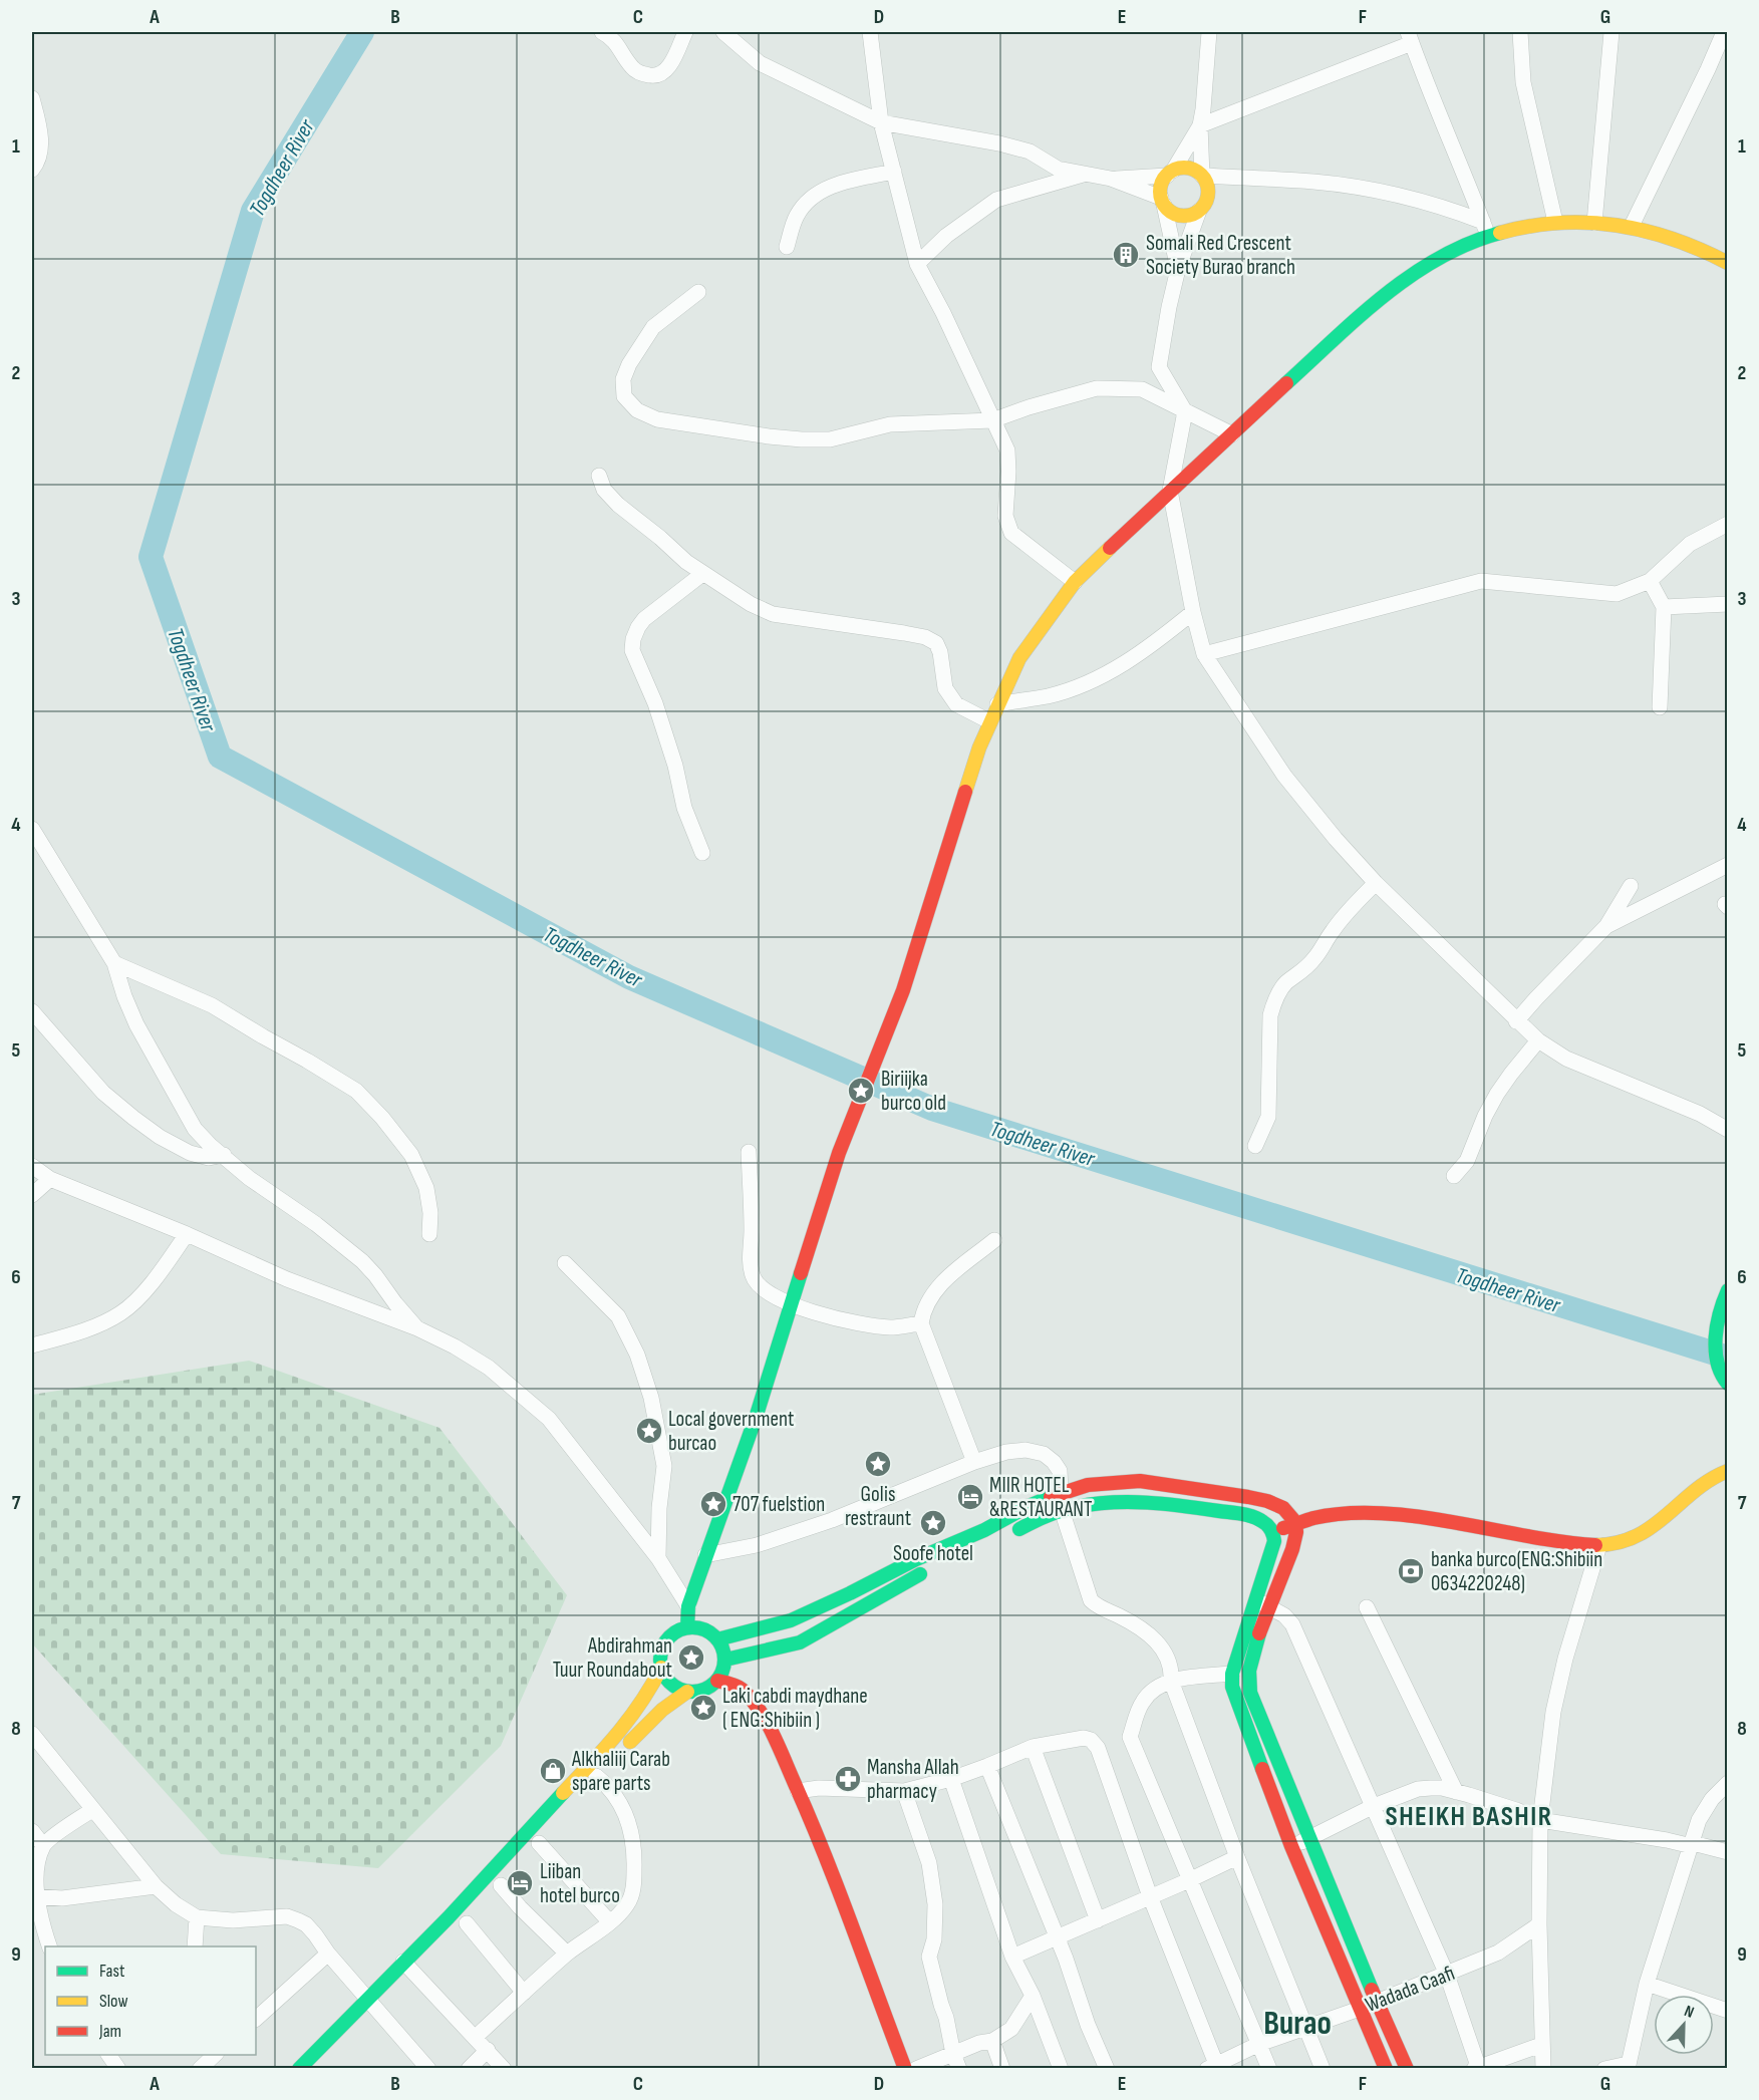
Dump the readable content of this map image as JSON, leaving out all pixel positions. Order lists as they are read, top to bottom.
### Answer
{
  "streets": {
    "street": ["Wadada Caafi"]
  },
  "districts": ["SHEIKH BASHIR", "Burao"],
  "water": ["Togdheer River"],
  "places": {
    "building": ["Somali Red Crescent Society Burao branch"],
    "place": [
      "Biriijka burco old",
      "Local government burcao",
      "Golis restraunt",
      "707 fuelstion",
      "Soofe hotel",
      "Abdirahman Tuur Roundabout",
      "Laki cabdi maydhane ( ENG:Shibiin )"
    ],
    "hotel": ["MIIR HOTEL &RESTAURANT", "Liiban hotel burco"],
    "bank": ["banka burco(ENG:Shibiin 0634220248)"],
    "shop": ["Alkhaliij Carab spare parts"],
    "pharmacy": ["Mansha Allah pharmacy"]
  },
  "legend": ["Fast", "Slow", "Jam"],
  "north": "top",
  "grid": {
    "columns": [
      "A",
      "B",
      "C",
      "D",
      "E",
      "F",
      "G"
    ],
    "rows": [
      "1",
      "2",
      "3",
      "4",
      "5",
      "6",
      "7",
      "8",
      "9"
    ]
  }
}
